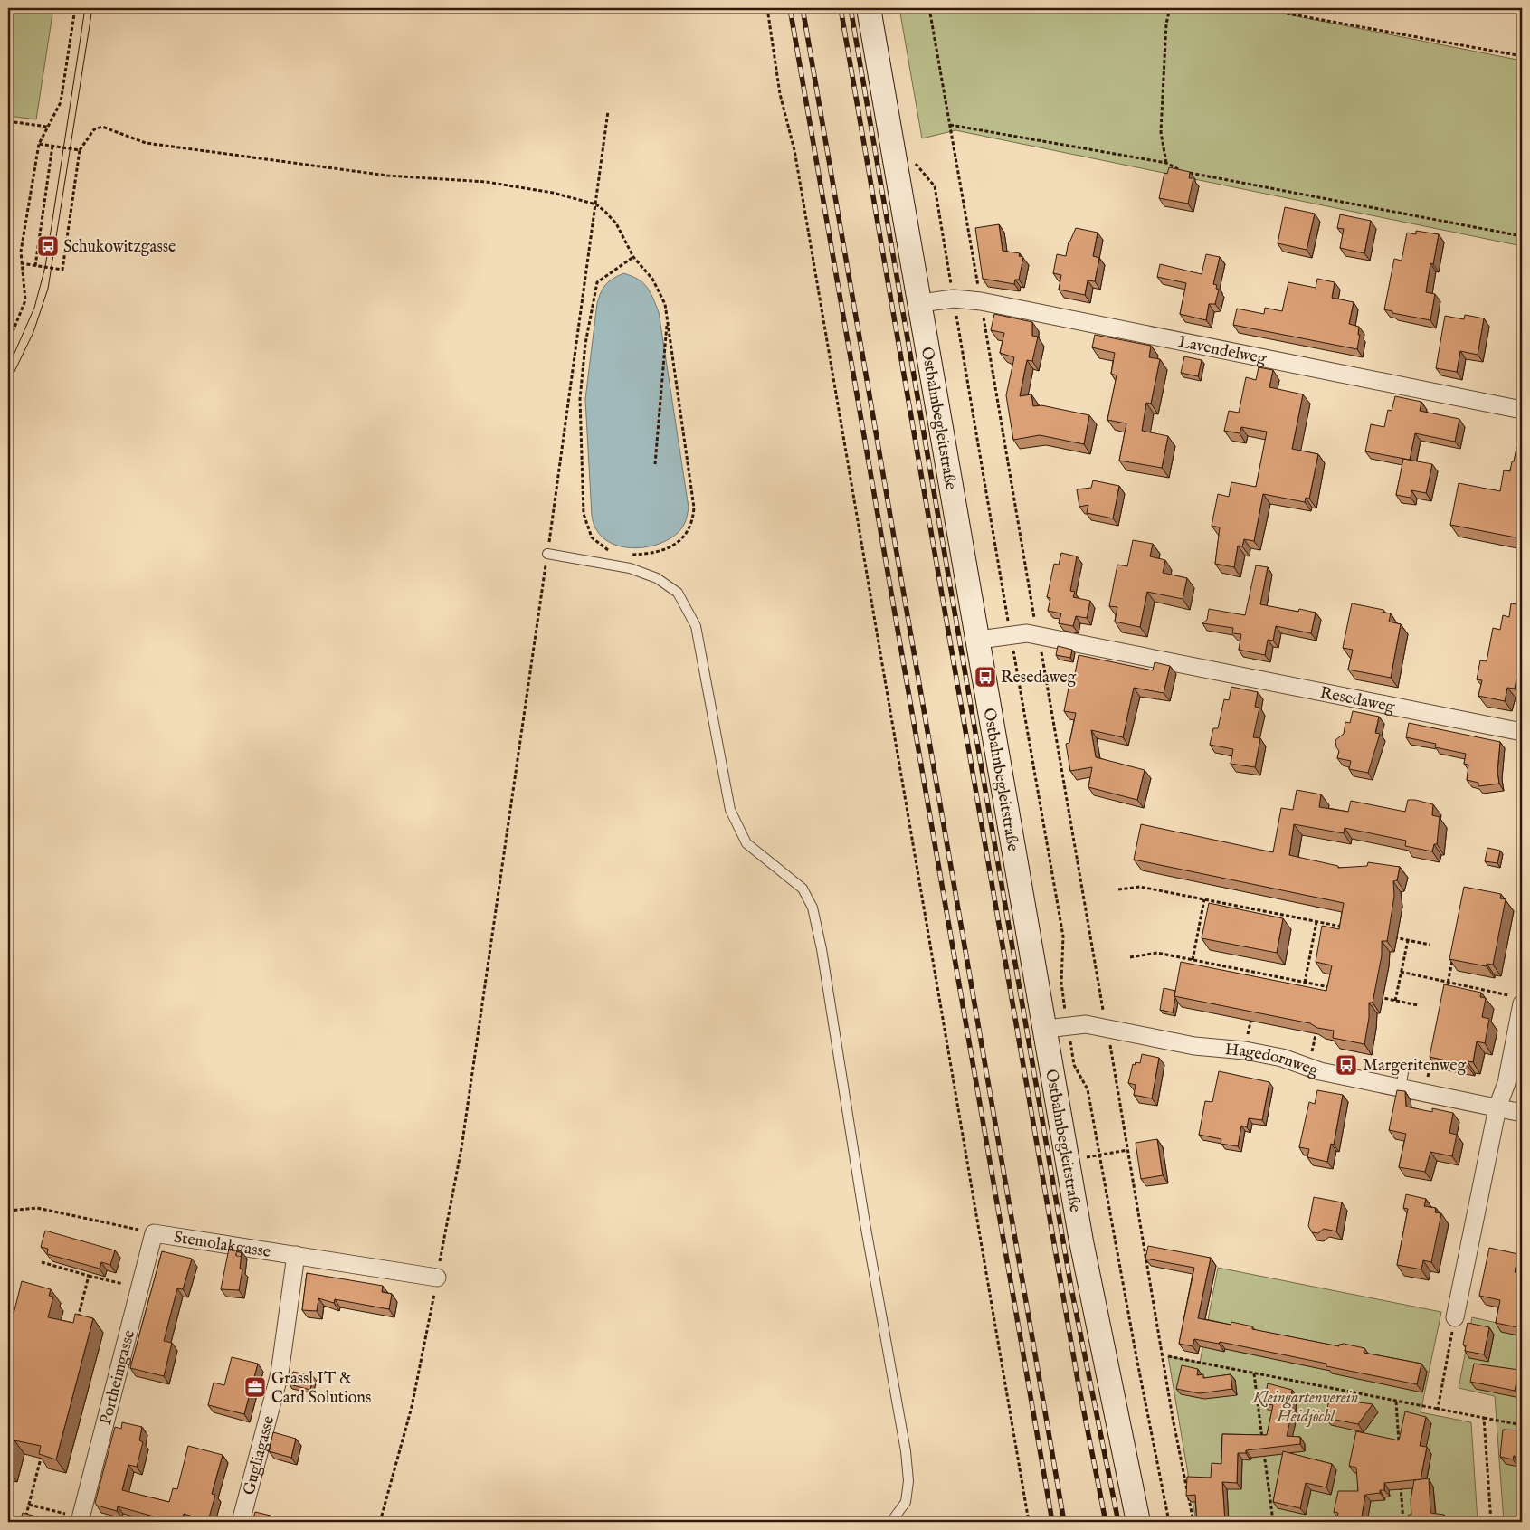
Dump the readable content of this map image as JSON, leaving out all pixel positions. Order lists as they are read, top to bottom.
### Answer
{
  "streets": {
    "street": [
      "Lavendelweg",
      "Ostbahnbegleitstraße",
      "Resedaweg",
      "Hagedornweg",
      "Stemolakgasse",
      "Portheimgasse",
      "Gugliagasse"
    ]
  },
  "crossings": [
    ["Lavendelweg", "Ostbahnbegleitstraße"],
    ["Ostbahnbegleitstraße", "Resedaweg"],
    ["Ostbahnbegleitstraße", "Hagedornweg"],
    ["Stemolakgasse", "Portheimgasse"],
    ["Stemolakgasse", "Gugliagasse"]
  ],
  "parks": ["Kleingartenverein Heidjöchl"],
  "places": {
    "bus stop": ["Schukowitzgasse", "Resedaweg", "Margeritenweg"],
    "office": ["Grassl IT & Card Solutions"]
  }
}
